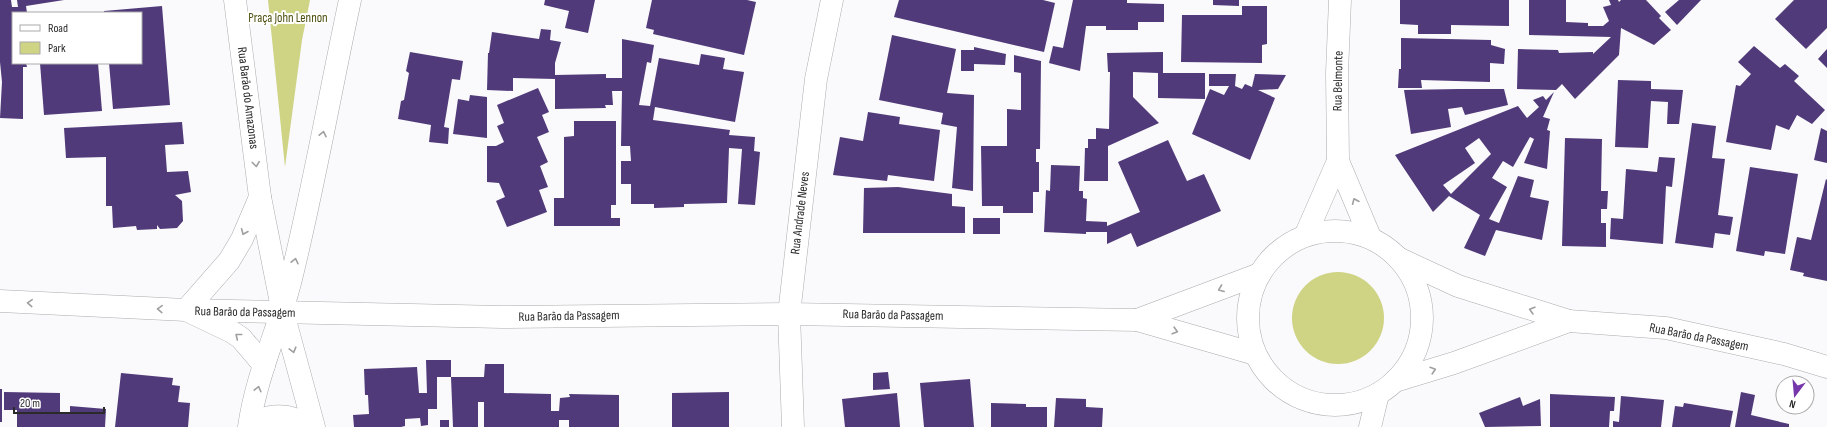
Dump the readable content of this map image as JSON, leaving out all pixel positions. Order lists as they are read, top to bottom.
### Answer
{
  "streets": {
    "street": [
      "Rua Belmonte",
      "Rua Barão do Amazonas",
      "Rua Andrade Neves",
      "Rua Barão da Passagem"
    ]
  },
  "crossings": [
    ["Rua Barão do Amazonas", "Rua Barão da Passagem"],
    ["Rua Andrade Neves", "Rua Barão da Passagem"]
  ],
  "parks": ["Praça John Lennon"],
  "legend": ["Road", "Park"],
  "scale_bar": "20 m",
  "north": "bottom"
}
